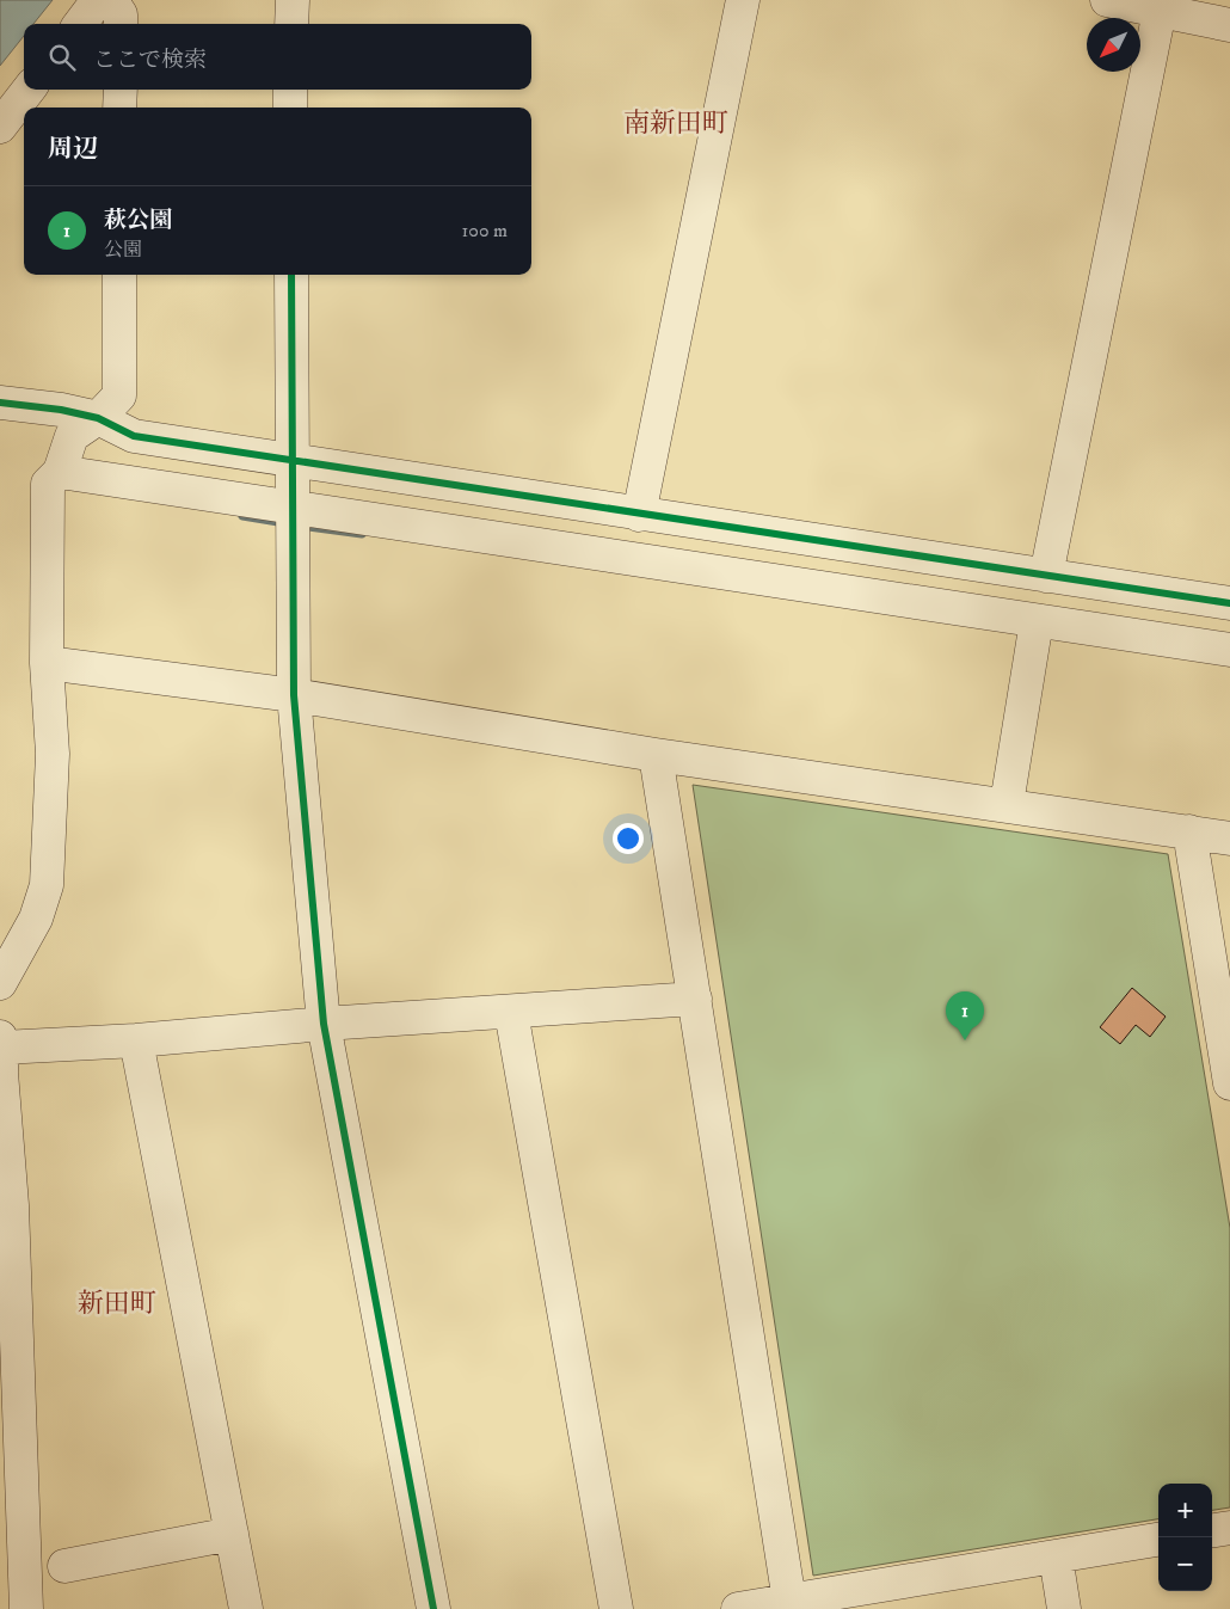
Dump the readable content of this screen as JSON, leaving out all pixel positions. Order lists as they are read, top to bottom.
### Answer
{
  "districts": ["南新田町", "新田町"],
  "north": "bottom left",
  "page": {
    "search": "ここで検索",
    "heading": "周辺",
    "list": [
      {
        "mark": "1",
        "name": "萩公園",
        "note": "公園",
        "value": "100 m"
      }
    ],
    "pins": "1",
    "map_buttons": ["+", "−"]
  }
}
